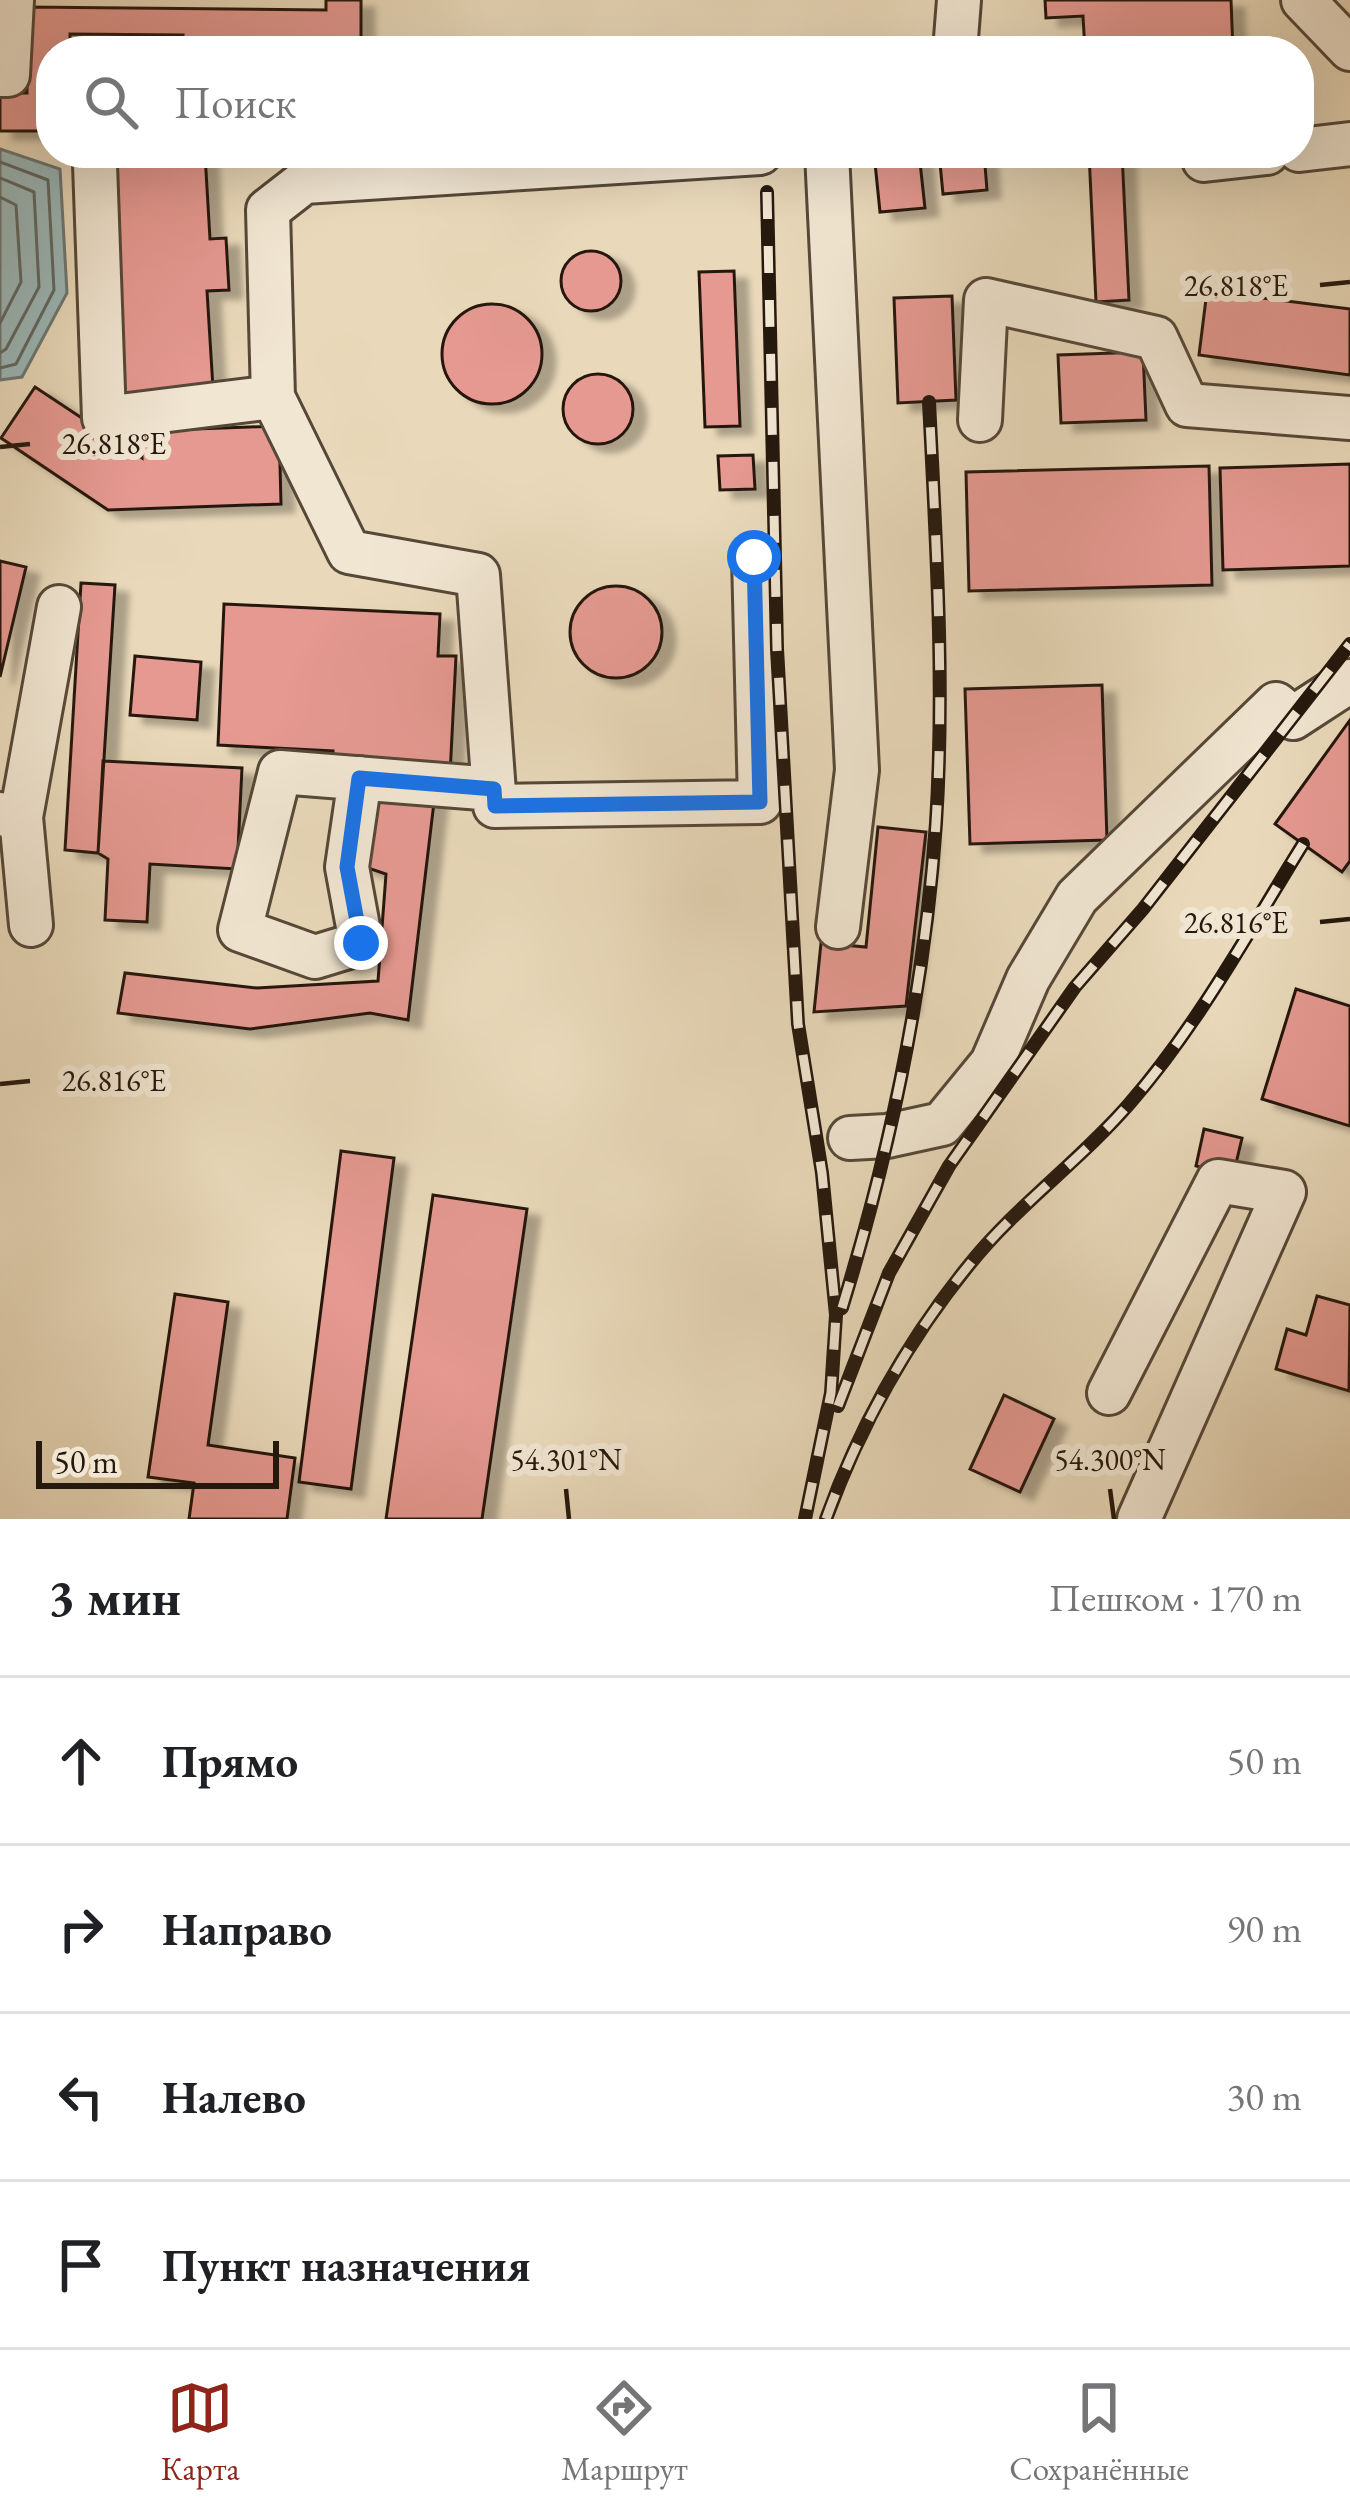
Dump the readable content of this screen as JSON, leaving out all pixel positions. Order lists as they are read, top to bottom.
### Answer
{
  "scale_bar": "50 m",
  "page": {
    "search": "Поиск",
    "scale": "50 m",
    "heading": ["3 мин", "Пешком · 170 m"],
    "list": [
      ["Прямо", "50 m"],
      ["Направо", "90 m"],
      ["Налево", "30 m"],
      "Пункт назначения"
    ],
    "nav": ["Карта", "Маршрут", "Сохранённые"]
  },
  "coordinates": [
    "26.818°E",
    "26.816°E",
    "54.301°N",
    "54.300°N"
  ]
}
